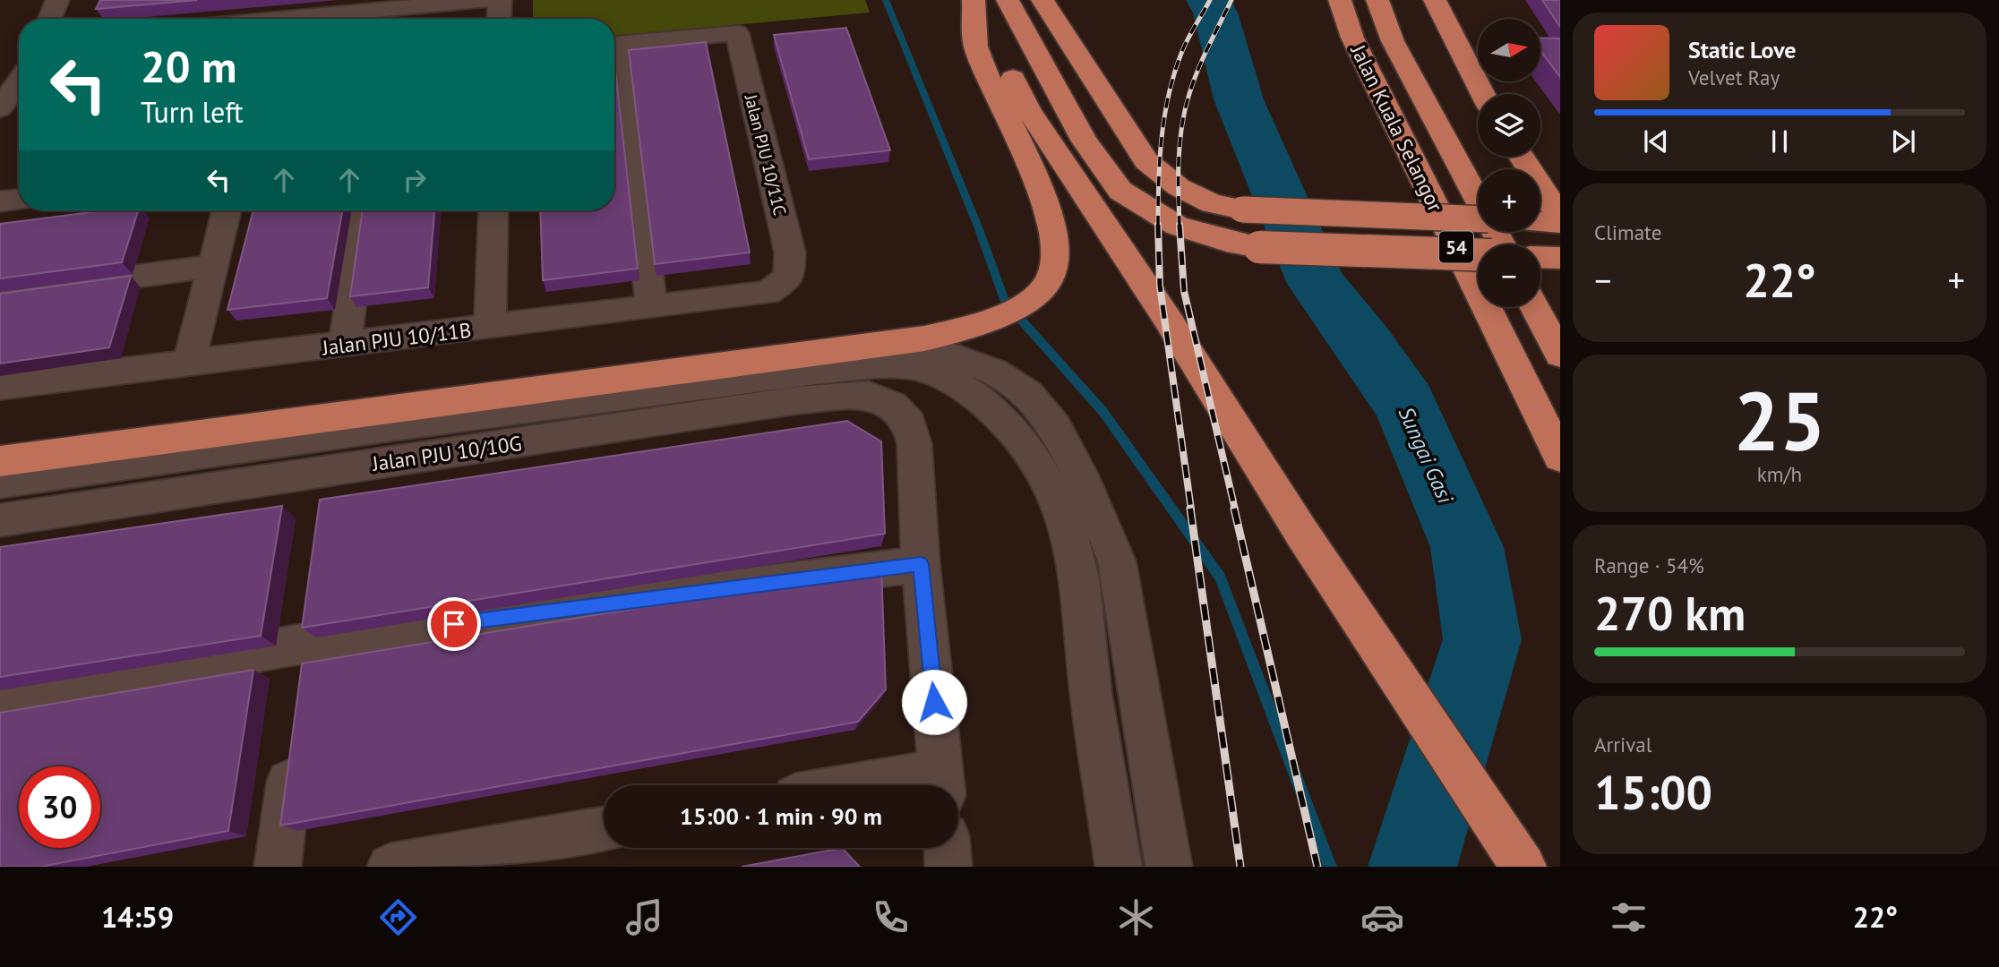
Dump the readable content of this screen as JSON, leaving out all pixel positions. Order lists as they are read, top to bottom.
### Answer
{
  "streets": {
    "highway": ["Jalan Kuala Selangor", "54"],
    "street": ["Jalan PJU 10/11C", "Jalan PJU 10/11B", "Jalan PJU 10/10G"]
  },
  "crossings": [
    ["Jalan PJU 10/11C", "Jalan PJU 10/11B"]
  ],
  "water": ["Sungai Gasi"],
  "north": "right",
  "page": {
    "map_buttons": ["+", "−"],
    "turn": ["20 m", "Turn left"],
    "song": ["Static Love", "Velvet Ray"],
    "tile": [
      "Climate",
      ["25", "km/h"],
      ["Range · 54%", "270 km"],
      ["Arrival", "15:00"]
    ],
    "heat": ["−", "22°", "+"],
    "limit": "30",
    "trip": "15:00 · 1 min · 90 m",
    "tabs": ["14:59", "22°"]
  }
}
